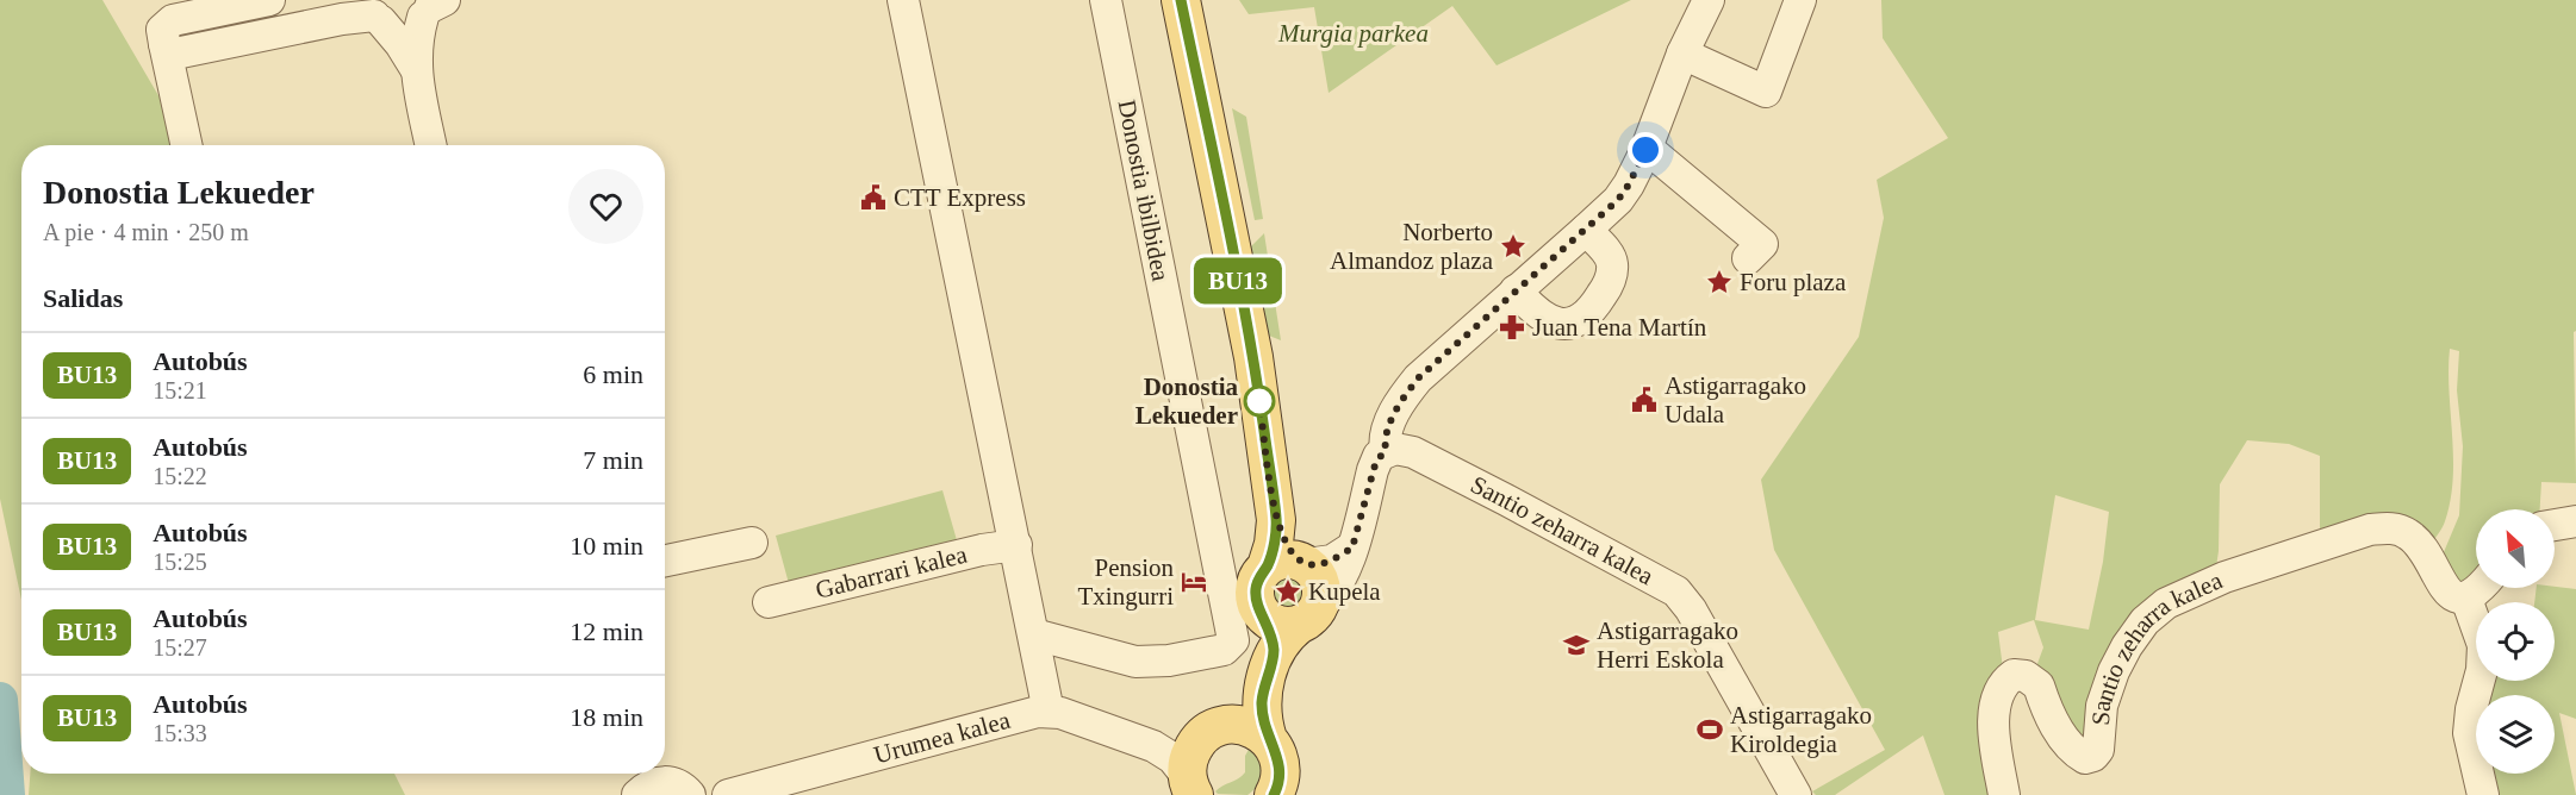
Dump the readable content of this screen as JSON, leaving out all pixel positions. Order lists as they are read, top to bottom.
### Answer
{
  "streets": {
    "street": [
      "Donostia ibilbidea",
      "Santio zeharra kalea",
      "Gabarrari kalea",
      "Urumea kalea"
    ]
  },
  "parks": ["Murgia parkea"],
  "places": {
    "public building": ["CTT Express", "Astigarragako Udala"],
    "place": ["Norberto Almandoz plaza", "Foru plaza", "Kupela"],
    "pharmacy": ["Juan Tena Martín"],
    "other": ["Donostia Lekueder"],
    "hotel": ["Pension Txingurri"],
    "school or university": ["Astigarragako Herri Eskola"],
    "sports": ["Astigarragako Kiroldegia"]
  },
  "lines": ["bus line BU13"],
  "north": "top left",
  "page": {
    "on_map": "BU13",
    "heading": [
      ["Donostia Lekueder", "A pie · 4 min · 250 m"],
      "Salidas"
    ],
    "list": [
      {
        "mark": "BU13",
        "name": "Autobús",
        "note": "15:21",
        "value": "6 min"
      },
      {
        "mark": "BU13",
        "name": "Autobús",
        "note": "15:22",
        "value": "7 min"
      },
      {
        "mark": "BU13",
        "name": "Autobús",
        "note": "15:25",
        "value": "10 min"
      },
      {
        "mark": "BU13",
        "name": "Autobús",
        "note": "15:27",
        "value": "12 min"
      },
      {
        "mark": "BU13",
        "name": "Autobús",
        "note": "15:33",
        "value": "18 min"
      }
    ]
  }
}
